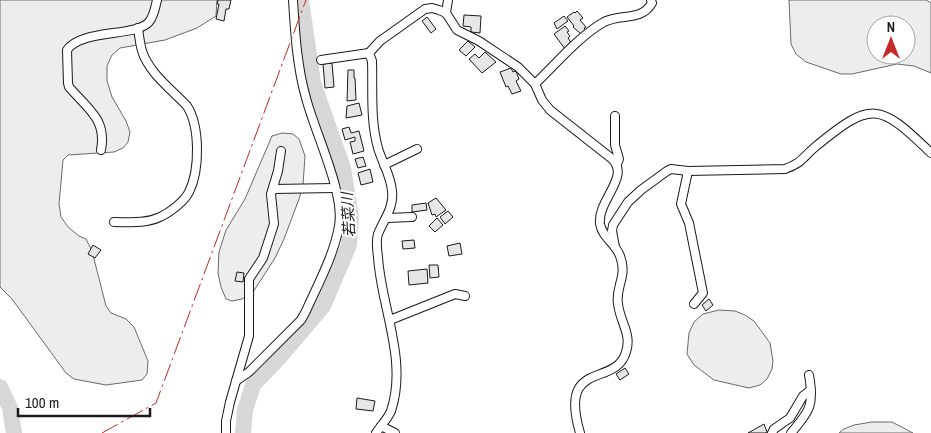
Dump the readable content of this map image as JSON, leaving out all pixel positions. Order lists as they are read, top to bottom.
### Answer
{
  "water": ["若菜川"],
  "scale_bar": "100 m",
  "north": "top"
}
